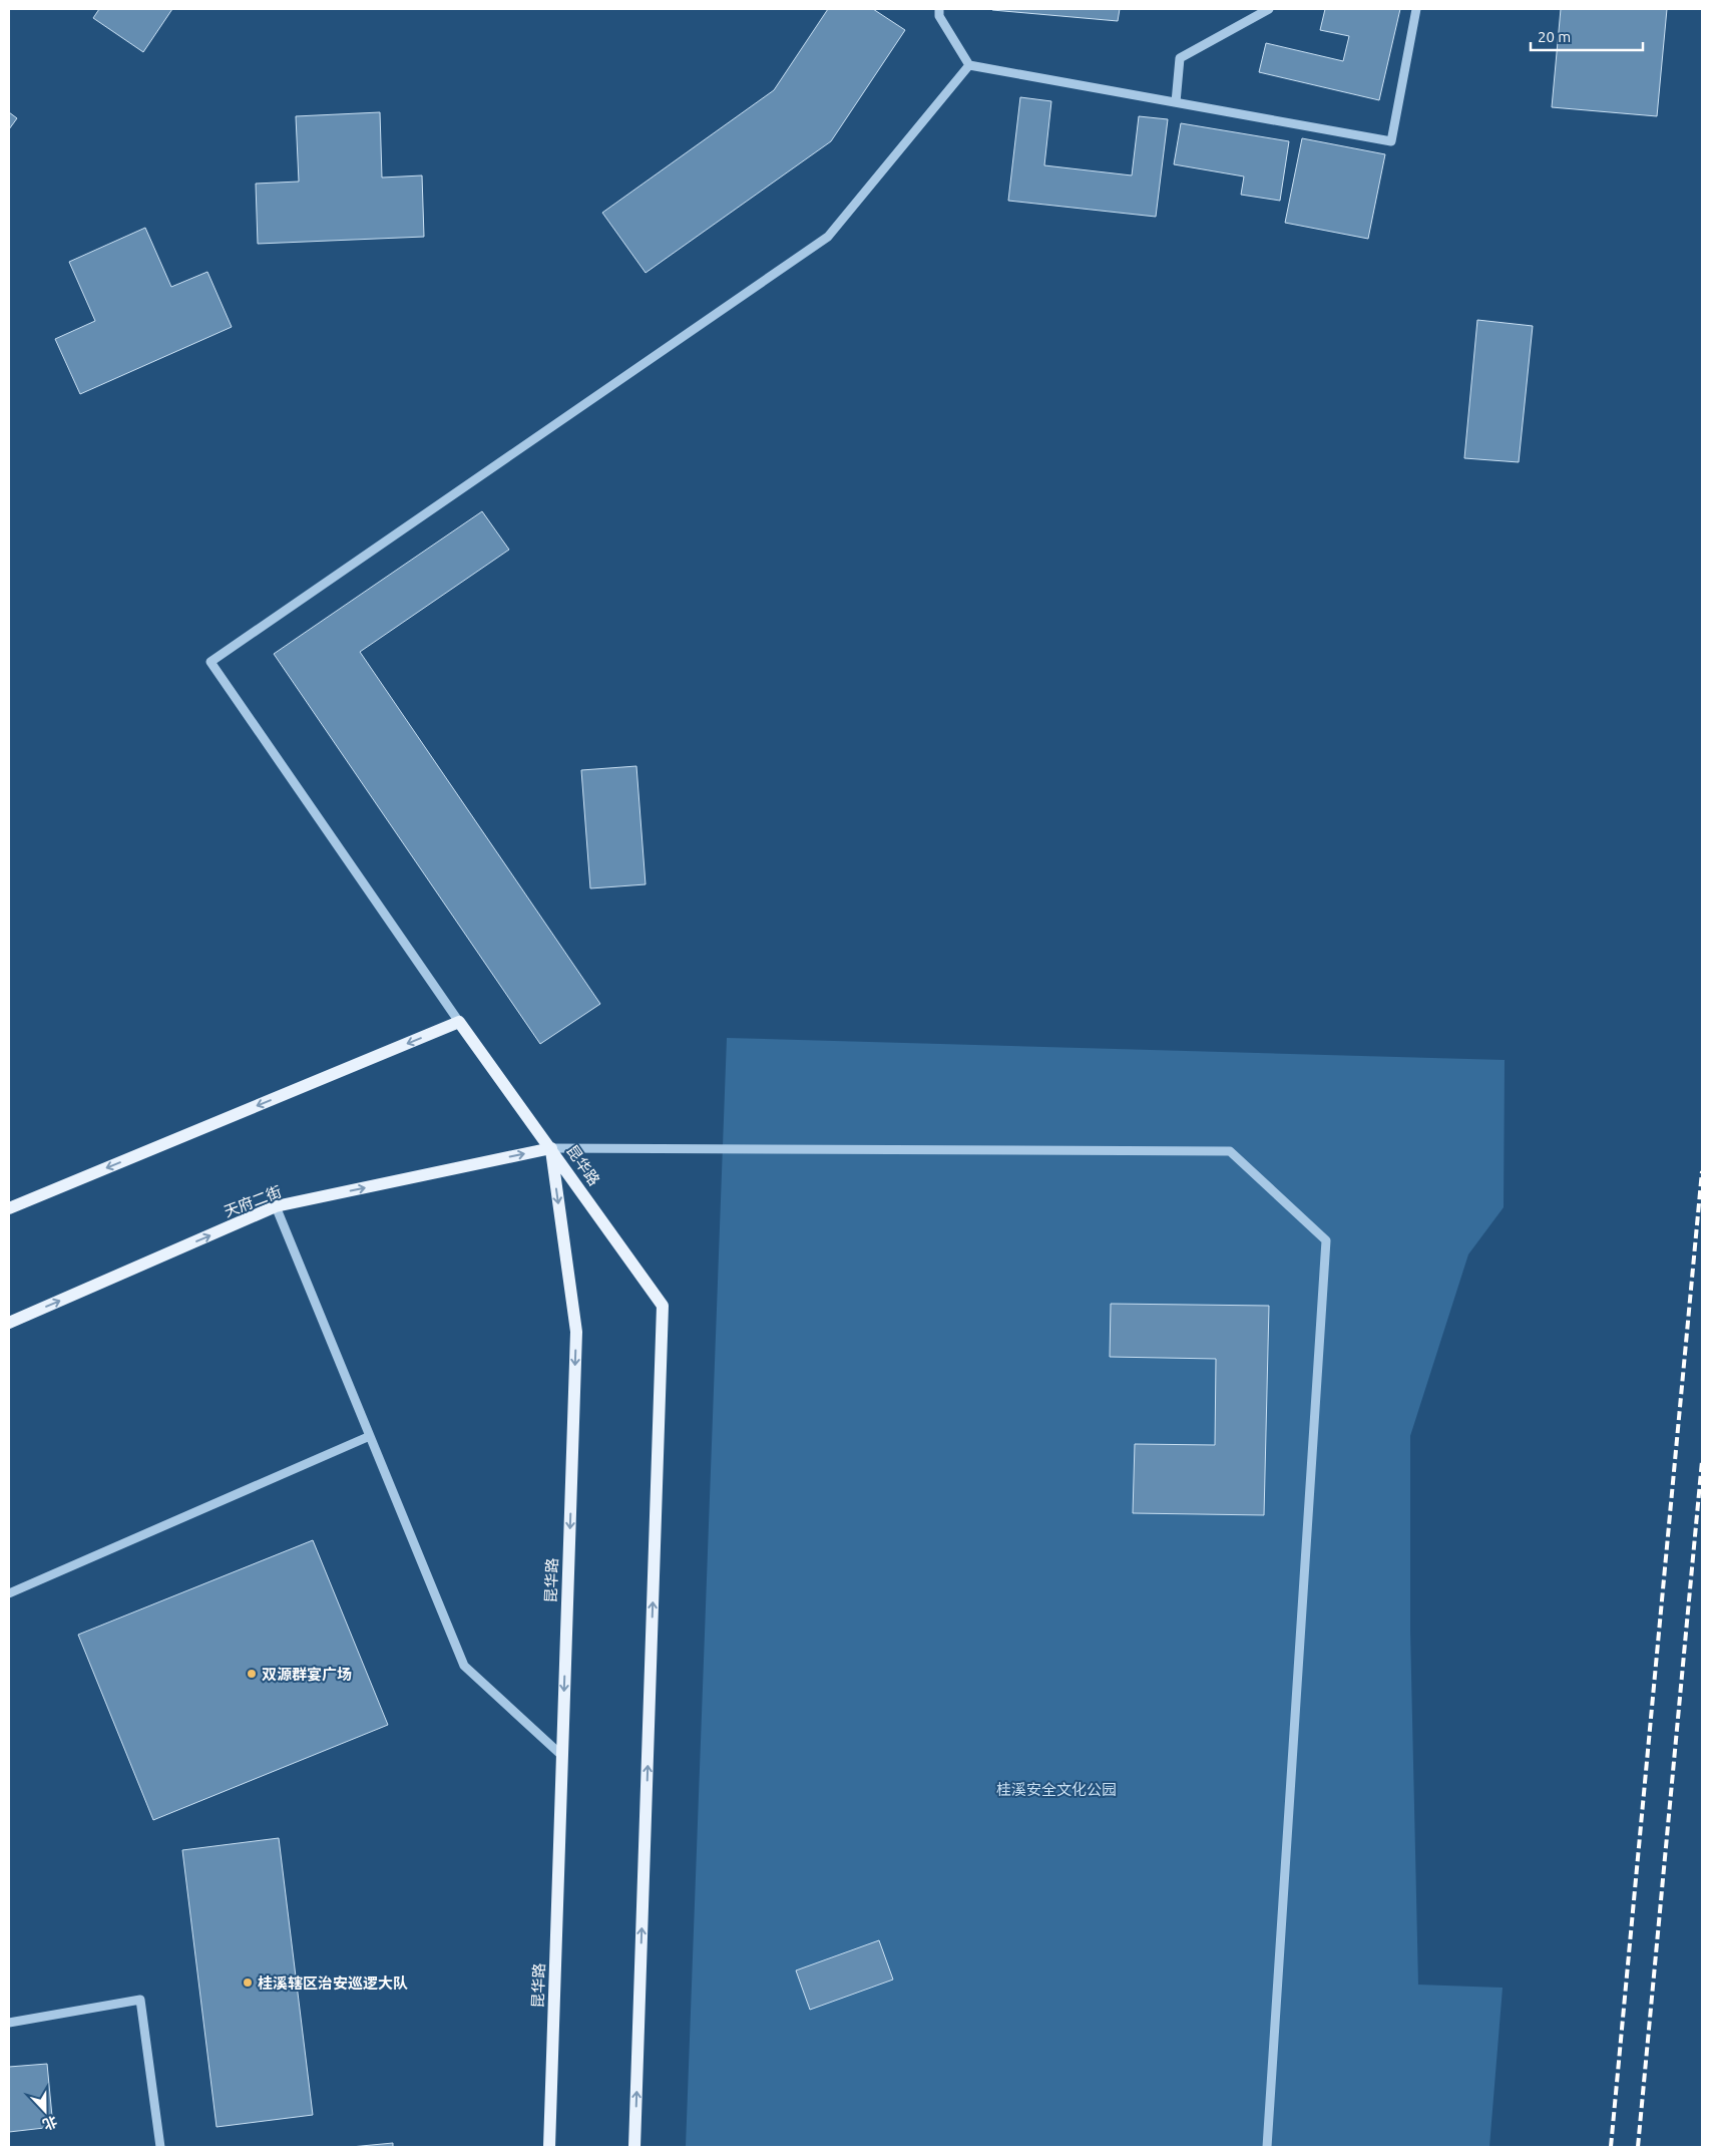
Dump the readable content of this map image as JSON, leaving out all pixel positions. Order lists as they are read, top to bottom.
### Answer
{
  "streets": {
    "main road": ["昆华路", "天府二街"]
  },
  "crossings": [
    ["昆华路", "天府二街"]
  ],
  "parks": ["桂溪安全文化公园"],
  "places": ["双源群宴广场", "桂溪辖区治安巡逻大队"],
  "scale_bar": "20 m",
  "north": "bottom"
}
